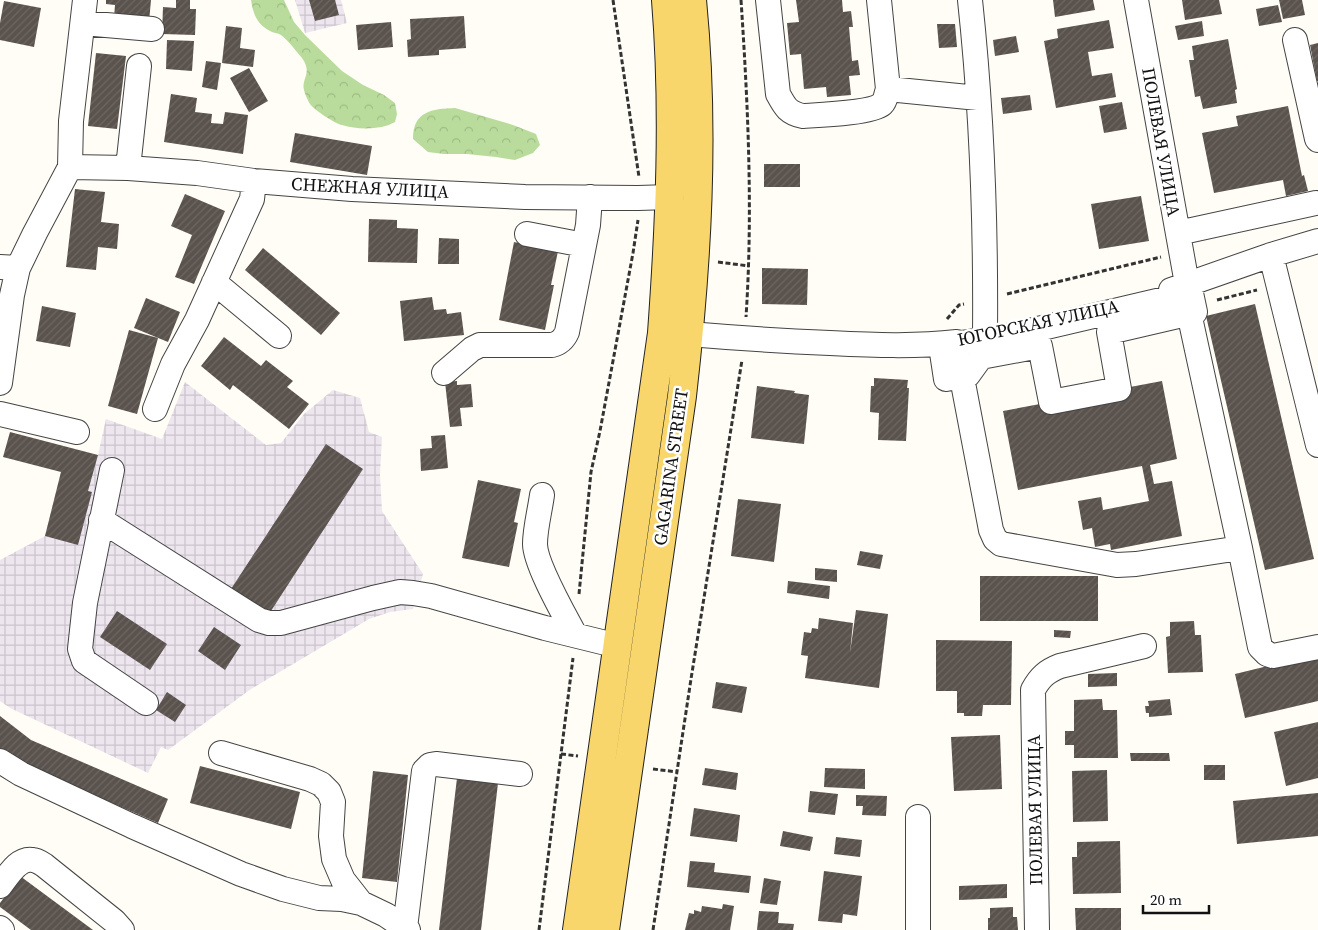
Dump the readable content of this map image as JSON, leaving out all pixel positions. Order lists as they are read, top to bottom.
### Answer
{
  "streets": {
    "main road": ["GAGARINA STREET"],
    "street": ["ПОЛЕВАЯ УЛИЦА", "СНЕЖНАЯ УЛИЦА", "ЮГОРСКАЯ УЛИЦА"]
  },
  "crossings": [
    ["ПОЛЕВАЯ УЛИЦА", "ЮГОРСКАЯ УЛИЦА"],
    ["СНЕЖНАЯ УЛИЦА", "GAGARINA STREET"],
    ["ЮГОРСКАЯ УЛИЦА", "GAGARINA STREET"]
  ],
  "scale_bar": "20 m"
}
